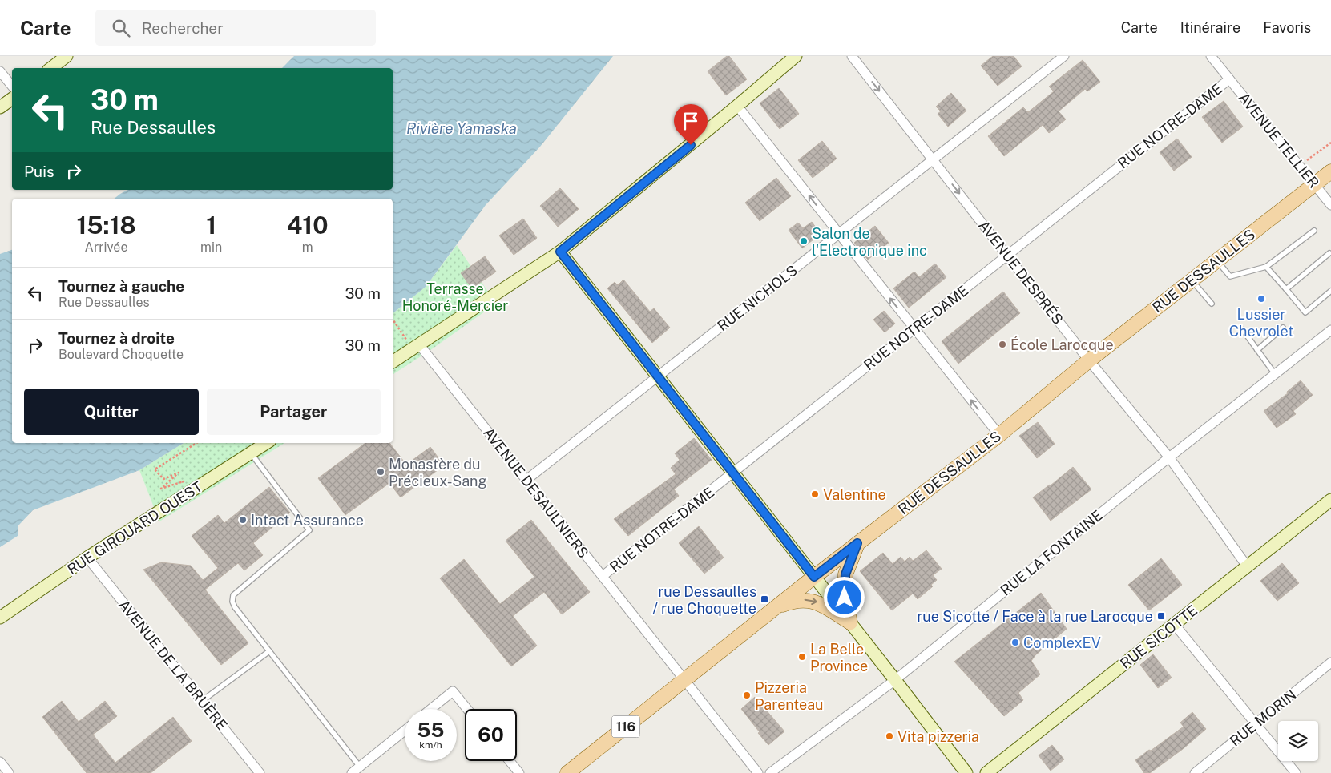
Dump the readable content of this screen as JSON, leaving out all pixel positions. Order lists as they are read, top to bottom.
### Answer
{
  "streets": {
    "main road": ["RUE DESSAULLES", "116"],
    "street": [
      "RUE NOTRE-DAME",
      "AVENUE TELLIER",
      "AVENUE DESPRÉS",
      "RUE NICHOLS",
      "AVENUE DESAULNIERS",
      "RUE GIROUARD OUEST",
      "RUE LA FONTAINE",
      "RUE SICOTTE",
      "AVENUE DE LA BRUÈRE",
      "RUE MORIN"
    ]
  },
  "crossings": [
    ["RUE NOTRE-DAME", "AVENUE TELLIER"],
    ["RUE NOTRE-DAME", "AVENUE DESPRÉS"],
    ["RUE NOTRE-DAME", "AVENUE DESAULNIERS"],
    ["AVENUE TELLIER", "RUE DESSAULLES"],
    ["RUE DESSAULLES", "AVENUE DESPRÉS"],
    ["RUE DESSAULLES", "AVENUE DESAULNIERS"],
    ["AVENUE DESPRÉS", "RUE NICHOLS"],
    ["AVENUE DESPRÉS", "RUE LA FONTAINE"],
    ["AVENUE DESPRÉS", "RUE SICOTTE"],
    ["RUE NICHOLS", "AVENUE DESAULNIERS"],
    ["RUE GIROUARD OUEST", "AVENUE DE LA BRUÈRE"]
  ],
  "one_way": ["AVENUE DESPRÉS"],
  "water": ["Rivière Yamaska"],
  "parks": ["Terrasse Honoré-Mercier"],
  "places": {
    "other": [
      "Salon de l'Electronique inc",
      "Lussier Chevrolet",
      "École Larocque",
      "Monastère du Précieux-Sang",
      "Valentine",
      "Intact Assurance",
      "ComplexEV",
      "La Belle Province",
      "Pizzeria Parenteau",
      "Vita pizzeria"
    ],
    "transit": ["rue Dessaulles / rue Choquette", "rue Sicotte / Face à la rue Larocque"]
  },
  "page": {
    "header": "Carte",
    "search": "Rechercher",
    "nav": ["Carte", "Itinéraire", "Favoris"],
    "turn": ["30 m", "Rue Dessaulles"],
    "then": "Puis",
    "eta": [
      "15:18",
      "Arrivée",
      "1",
      "min",
      "410",
      "m"
    ],
    "list": [
      {
        "name": "Tournez à gauche",
        "note": "Rue Dessaulles",
        "value": "30 m"
      },
      {
        "name": "Tournez à droite",
        "note": "Boulevard Choquette",
        "value": "30 m"
      }
    ],
    "buttons": ["Quitter", "Partager"],
    "speed": "55 km/h",
    "limit": "60"
  }
}
